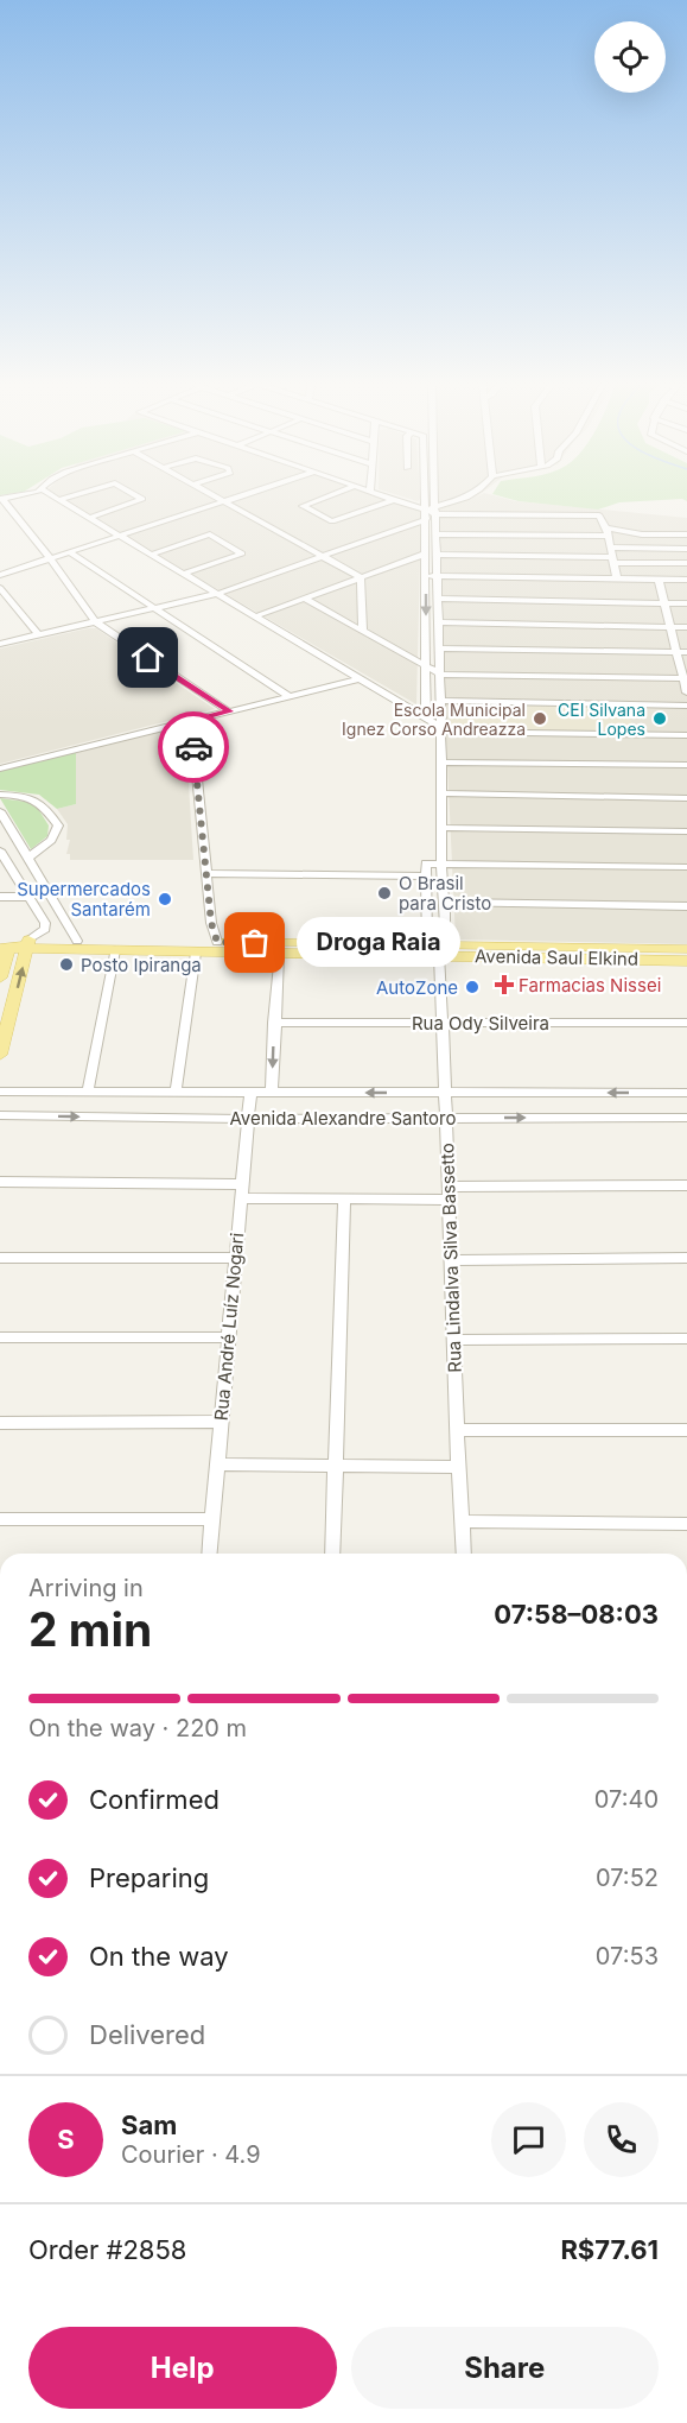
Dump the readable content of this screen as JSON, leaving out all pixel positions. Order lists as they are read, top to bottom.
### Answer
{
  "streets": {
    "main road": ["Avenida Saul Elkind"],
    "street": [
      "Rua Ody Silveira",
      "Avenida Alexandre Santoro",
      "Rua Lindalva Silva Bassetto",
      "Rua André Luíz Nogari"
    ]
  },
  "crossings": [
    ["Avenida Saul Elkind", "Rua Lindalva Silva Bassetto"],
    ["Rua Ody Silveira", "Rua Lindalva Silva Bassetto"],
    ["Avenida Alexandre Santoro", "Rua Lindalva Silva Bassetto"],
    ["Avenida Alexandre Santoro", "Rua André Luíz Nogari"]
  ],
  "places": {
    "other": [
      "Escola Municipal Ignez Corso Andreazza",
      "CEI Silvana Lopes",
      "O Brasil para Cristo",
      "Supermercados Santarém",
      "Droga Raia",
      "Posto Ipiranga",
      "AutoZone"
    ],
    "health": ["Farmacias Nissei"]
  },
  "page": {
    "bubble": "Droga Raia",
    "heading": ["2 min", "Arriving in", "07:58–08:03"],
    "panel": [
      "Sam",
      "Courier · 4.9",
      "Order #2858",
      "R$77.61"
    ],
    "bar": "On the way · 220 m",
    "list": [
      ["Confirmed", "07:40"],
      ["Preparing", "07:52"],
      ["On the way", "07:53"],
      "Delivered"
    ],
    "round": "S",
    "buttons": ["Help", "Share"]
  }
}
